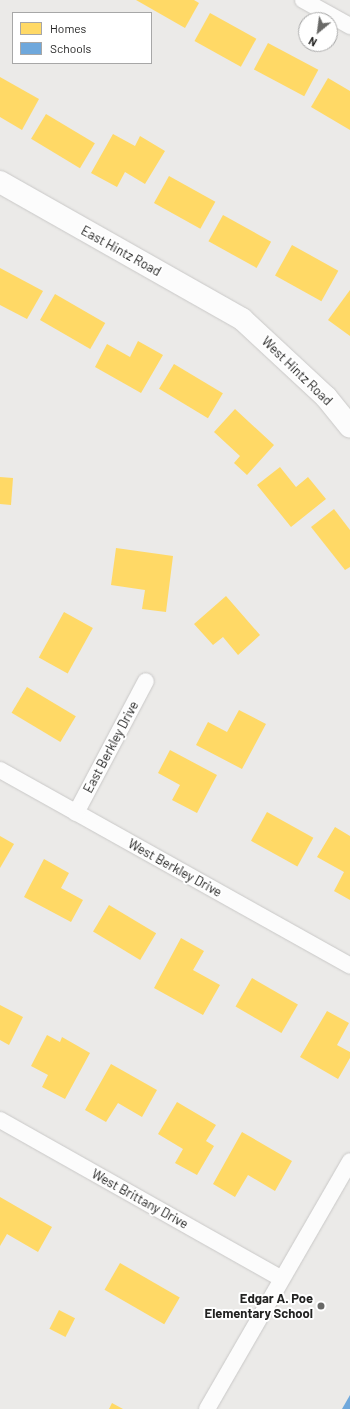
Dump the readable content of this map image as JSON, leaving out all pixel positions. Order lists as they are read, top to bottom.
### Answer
{
  "streets": {
    "street": [
      "East Hintz Road",
      "West Hintz Road",
      "East Berkley Drive",
      "West Berkley Drive",
      "West Brittany Drive"
    ]
  },
  "crossings": [
    ["East Hintz Road", "West Hintz Road"],
    ["East Berkley Drive", "West Berkley Drive"]
  ],
  "places": ["Edgar A. Poe Elementary School"],
  "legend": ["Homes", "Schools"],
  "north": "bottom left"
}
